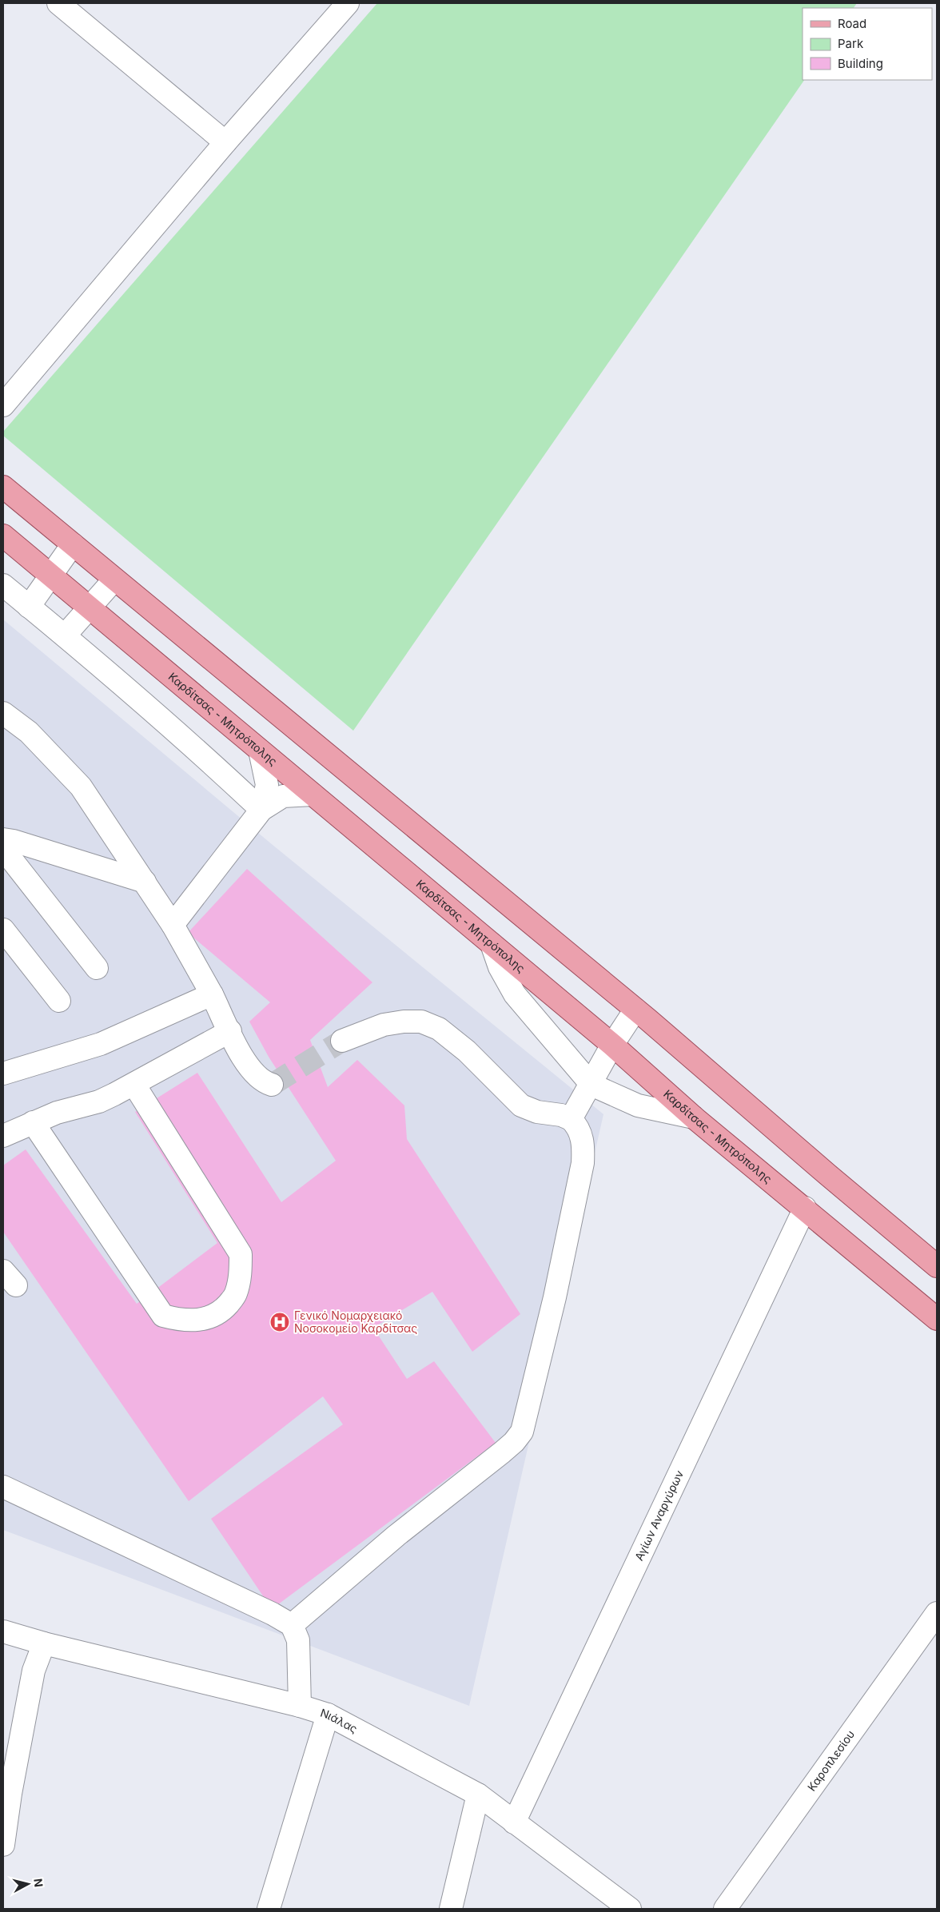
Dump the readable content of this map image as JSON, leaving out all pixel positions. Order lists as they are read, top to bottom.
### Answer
{
  "streets": {
    "main road": ["Καρδίτσας - Μητρόπολης"],
    "street": ["Αγίων Αναργύρων", "Νιάλας", "Καροπλεσίου"]
  },
  "crossings": [
    ["Καρδίτσας - Μητρόπολης", "Αγίων Αναργύρων"],
    ["Αγίων Αναργύρων", "Νιάλας"]
  ],
  "places": {
    "hospital": ["Γενικό Νομαρχειακό Νοσοκομείο Καρδίτσας"]
  },
  "legend": ["Road", "Park", "Building"],
  "north": "right"
}
